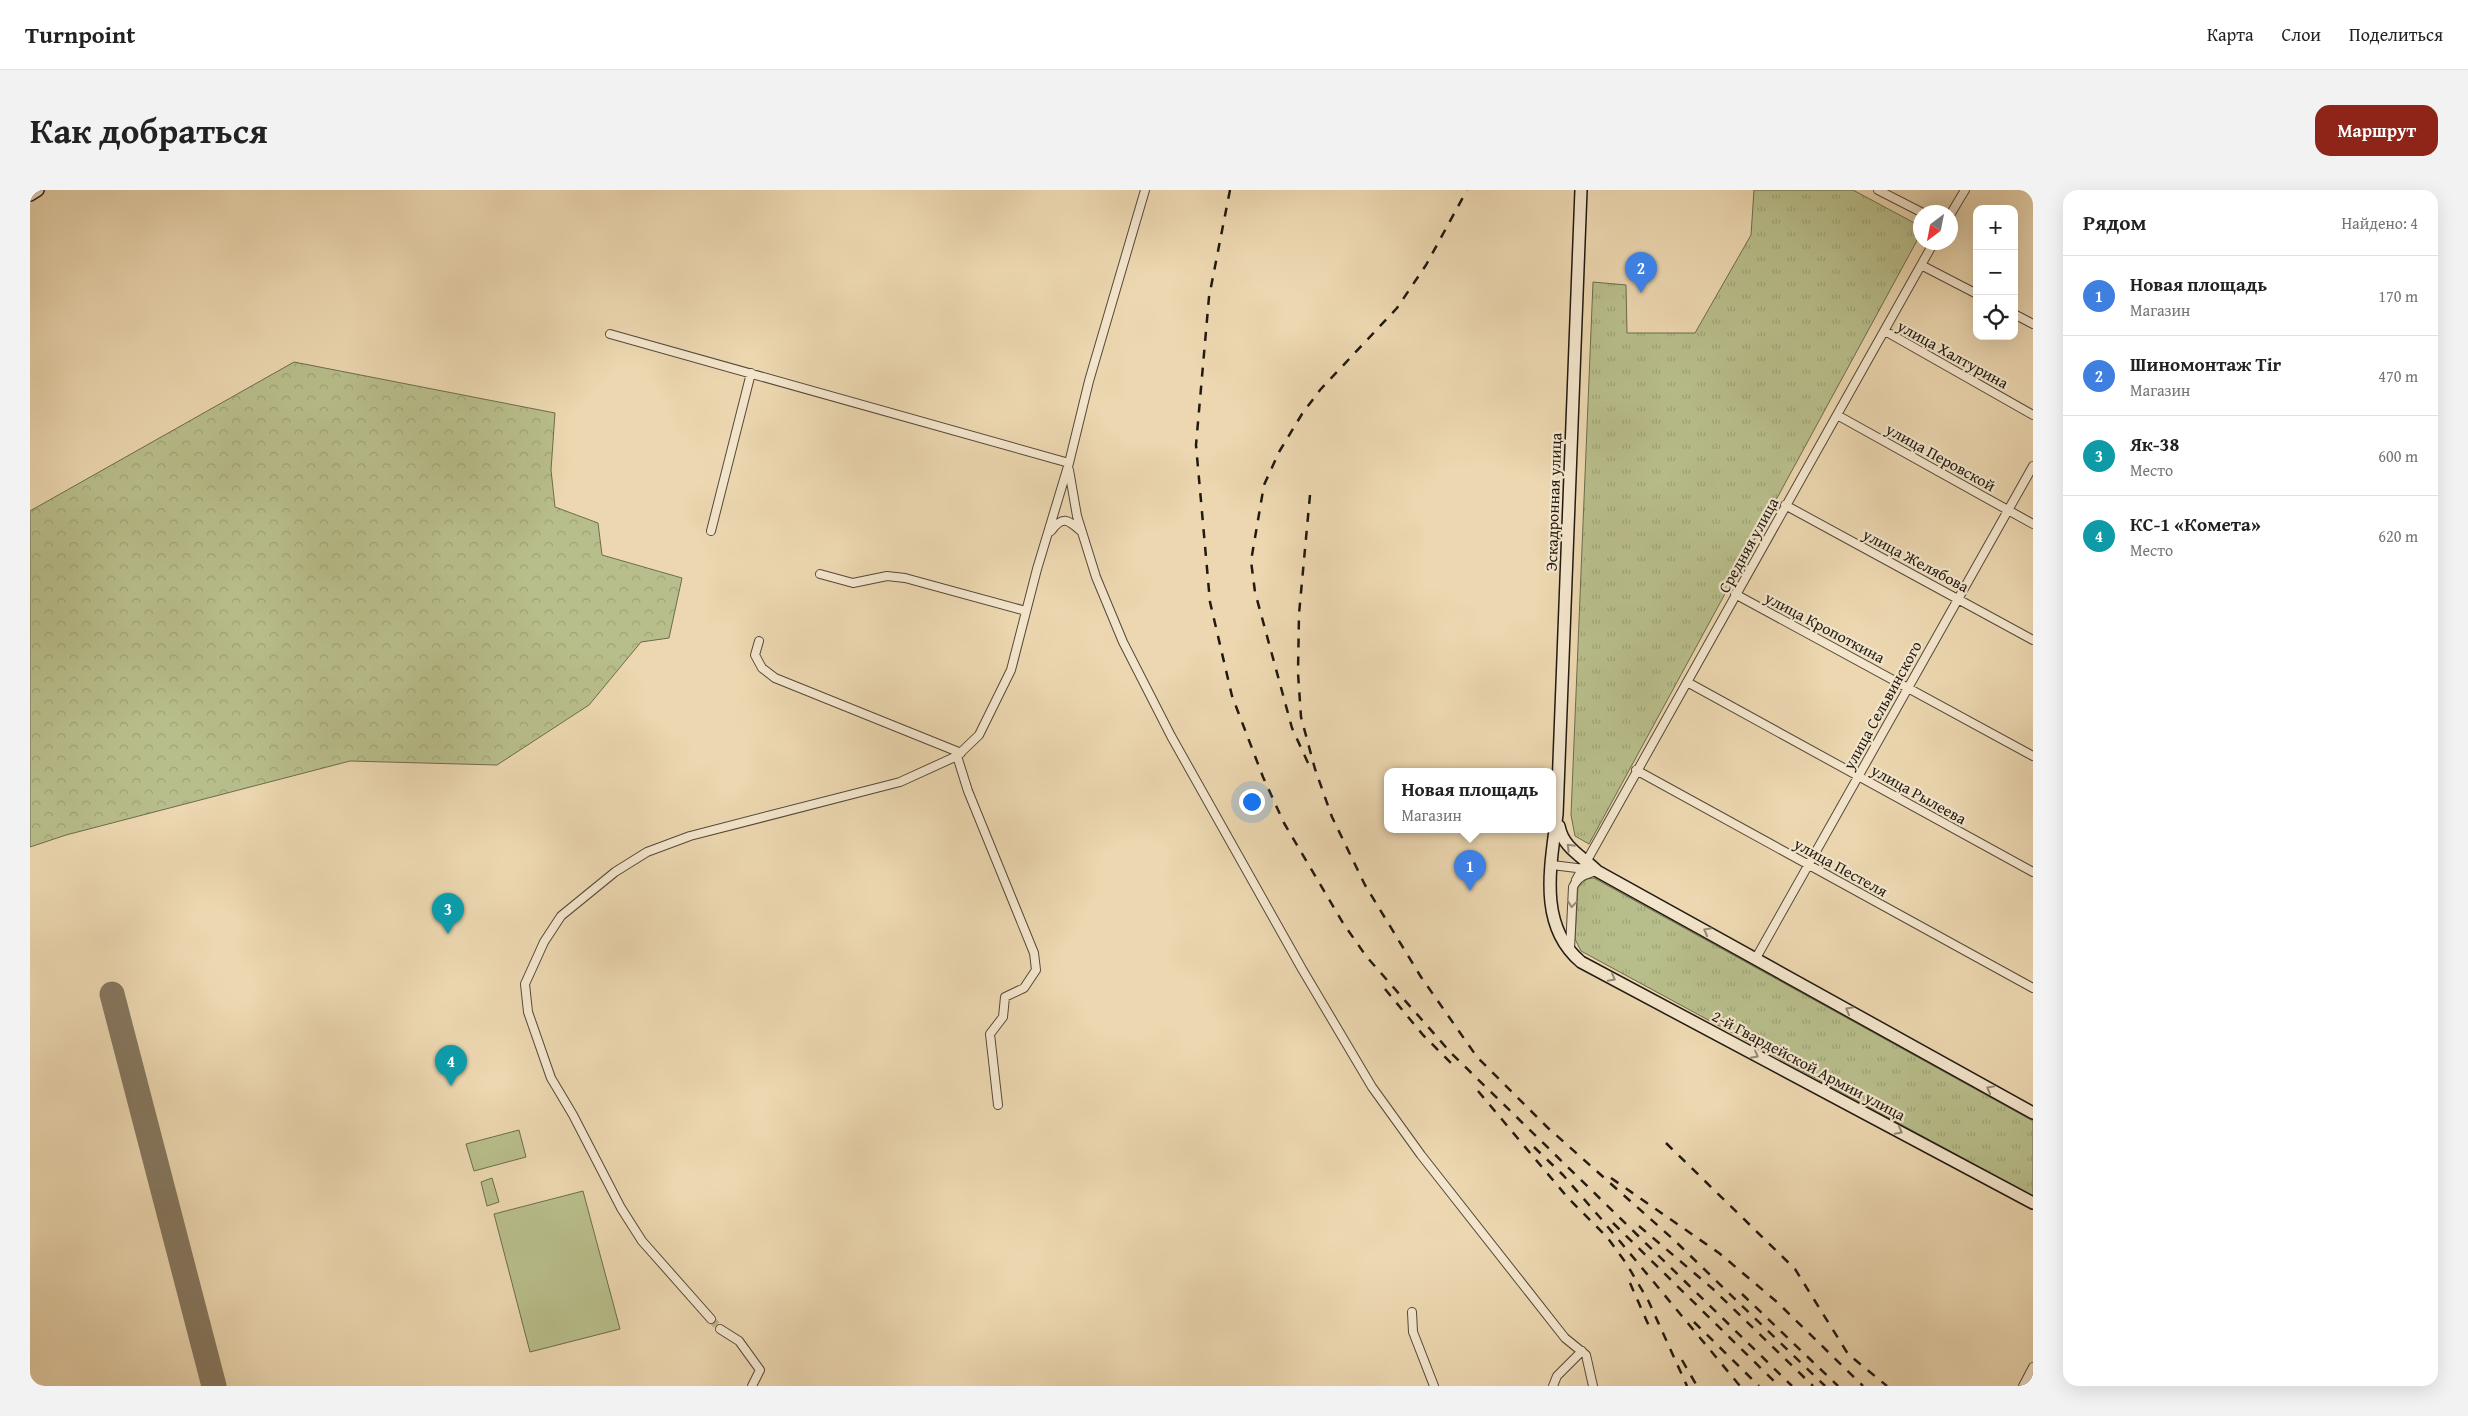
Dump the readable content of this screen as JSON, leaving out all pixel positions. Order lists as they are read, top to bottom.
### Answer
{
  "streets": {
    "main road": ["Эскадронная улица", "2-й Гвардейской Армии улица"],
    "street": [
      "улица Халтурина",
      "улица Перовской",
      "Средняя улица",
      "улица Желябова",
      "улица Кропоткина",
      "улица Сельвинского",
      "улица Рылеева",
      "улица Пестеля"
    ]
  },
  "crossings": [
    ["улица Халтурина", "Средняя улица"],
    ["улица Перовской", "Средняя улица"],
    ["улица Перовской", "улица Сельвинского"],
    ["Средняя улица", "улица Желябова"],
    ["Средняя улица", "улица Кропоткина"],
    ["Средняя улица", "улица Рылеева"],
    ["Средняя улица", "улица Пестеля"],
    ["Средняя улица", "2-й Гвардейской Армии улица"],
    ["улица Желябова", "улица Сельвинского"],
    ["улица Кропоткина", "улица Сельвинского"],
    ["улица Сельвинского", "улица Рылеева"],
    ["улица Сельвинского", "улица Пестеля"]
  ],
  "north": "bottom left",
  "page": {
    "header": "Turnpoint",
    "nav": ["Карта", "Слои", "Поделиться"],
    "title": "Как добраться",
    "buttons": "Маршрут",
    "heading": ["Рядом", "Найдено: 4"],
    "map_buttons": ["+", "−"],
    "pins": [
      "2",
      "1",
      "3",
      "4"
    ],
    "list": [
      {
        "mark": "1",
        "name": "Новая площадь",
        "note": "Магазин",
        "value": "170 m"
      },
      {
        "mark": "2",
        "name": "Шиномонтаж Tir",
        "note": "Магазин",
        "value": "470 m"
      },
      {
        "mark": "3",
        "name": "Як-38",
        "note": "Место",
        "value": "600 m"
      },
      {
        "mark": "4",
        "name": "КС-1 «Комета»",
        "note": "Место",
        "value": "620 m"
      }
    ],
    "popup": ["Новая площадь", "Магазин"]
  }
}
